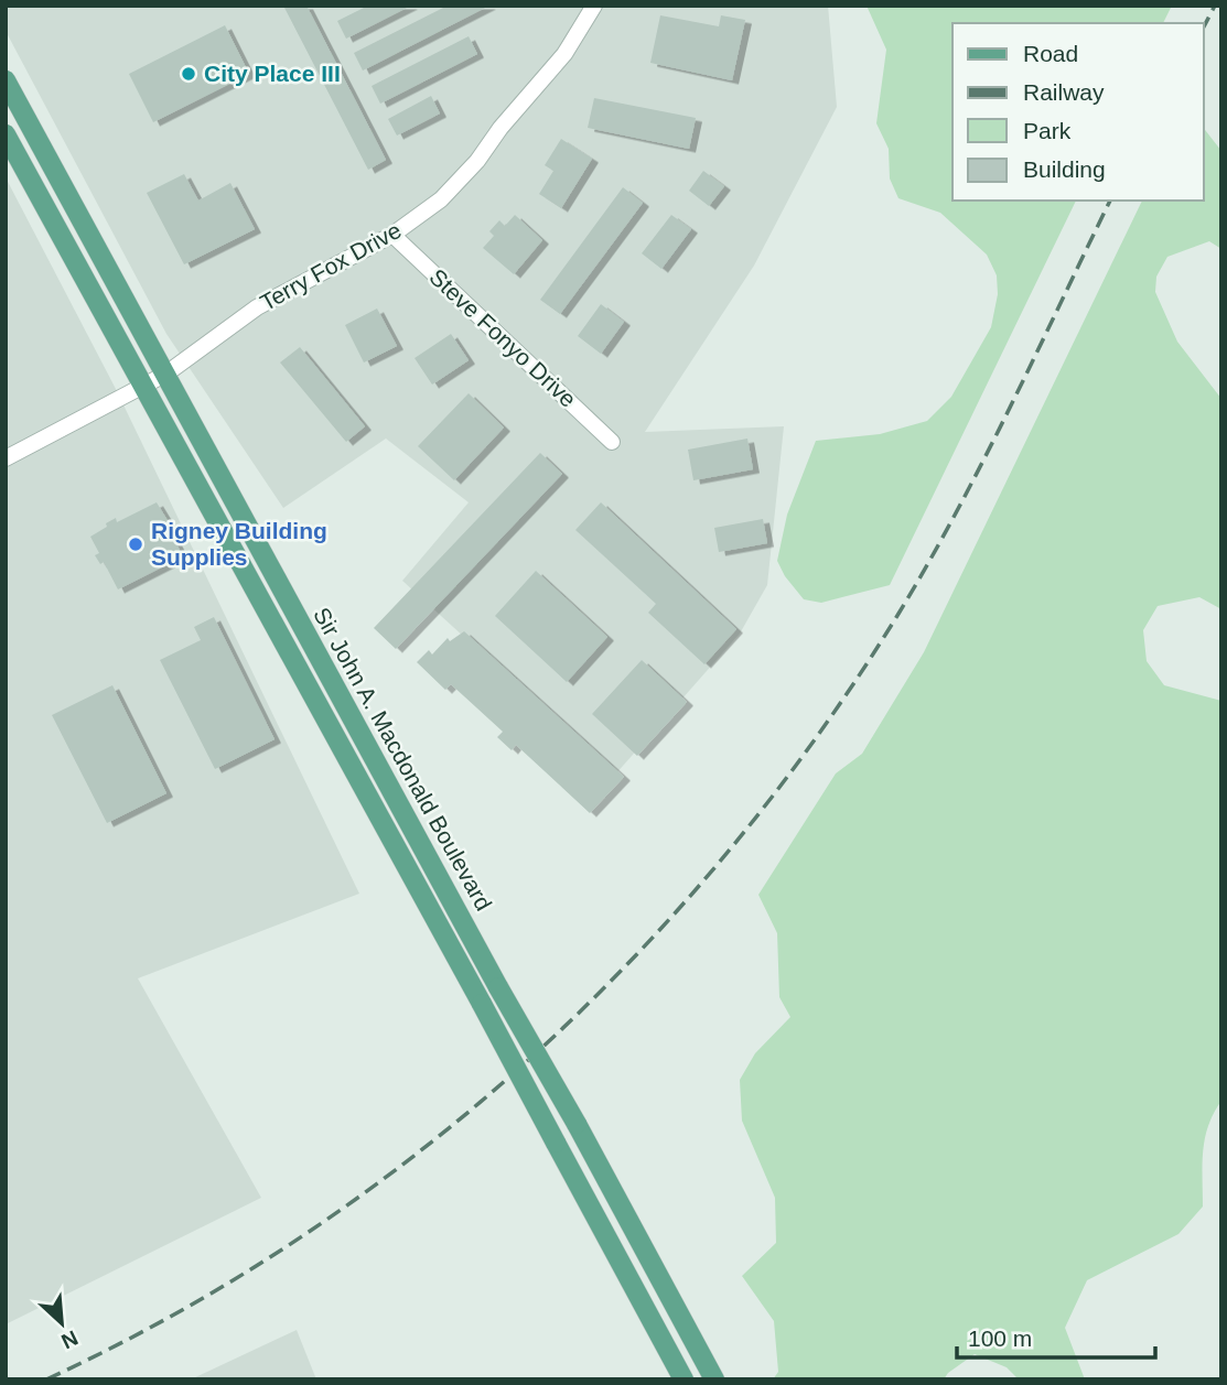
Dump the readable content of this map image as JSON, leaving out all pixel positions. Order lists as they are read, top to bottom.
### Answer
{
  "streets": {
    "main road": ["Sir John A. Macdonald Boulevard"],
    "street": ["Terry Fox Drive", "Steve Fonyo Drive"]
  },
  "crossings": [
    ["Terry Fox Drive", "Steve Fonyo Drive"],
    ["Terry Fox Drive", "Sir John A. Macdonald Boulevard"]
  ],
  "places": ["City Place III", "Rigney Building Supplies"],
  "legend": [
    "Road",
    "Railway",
    "Park",
    "Building"
  ],
  "scale_bar": "100 m",
  "north": "bottom right"
}
